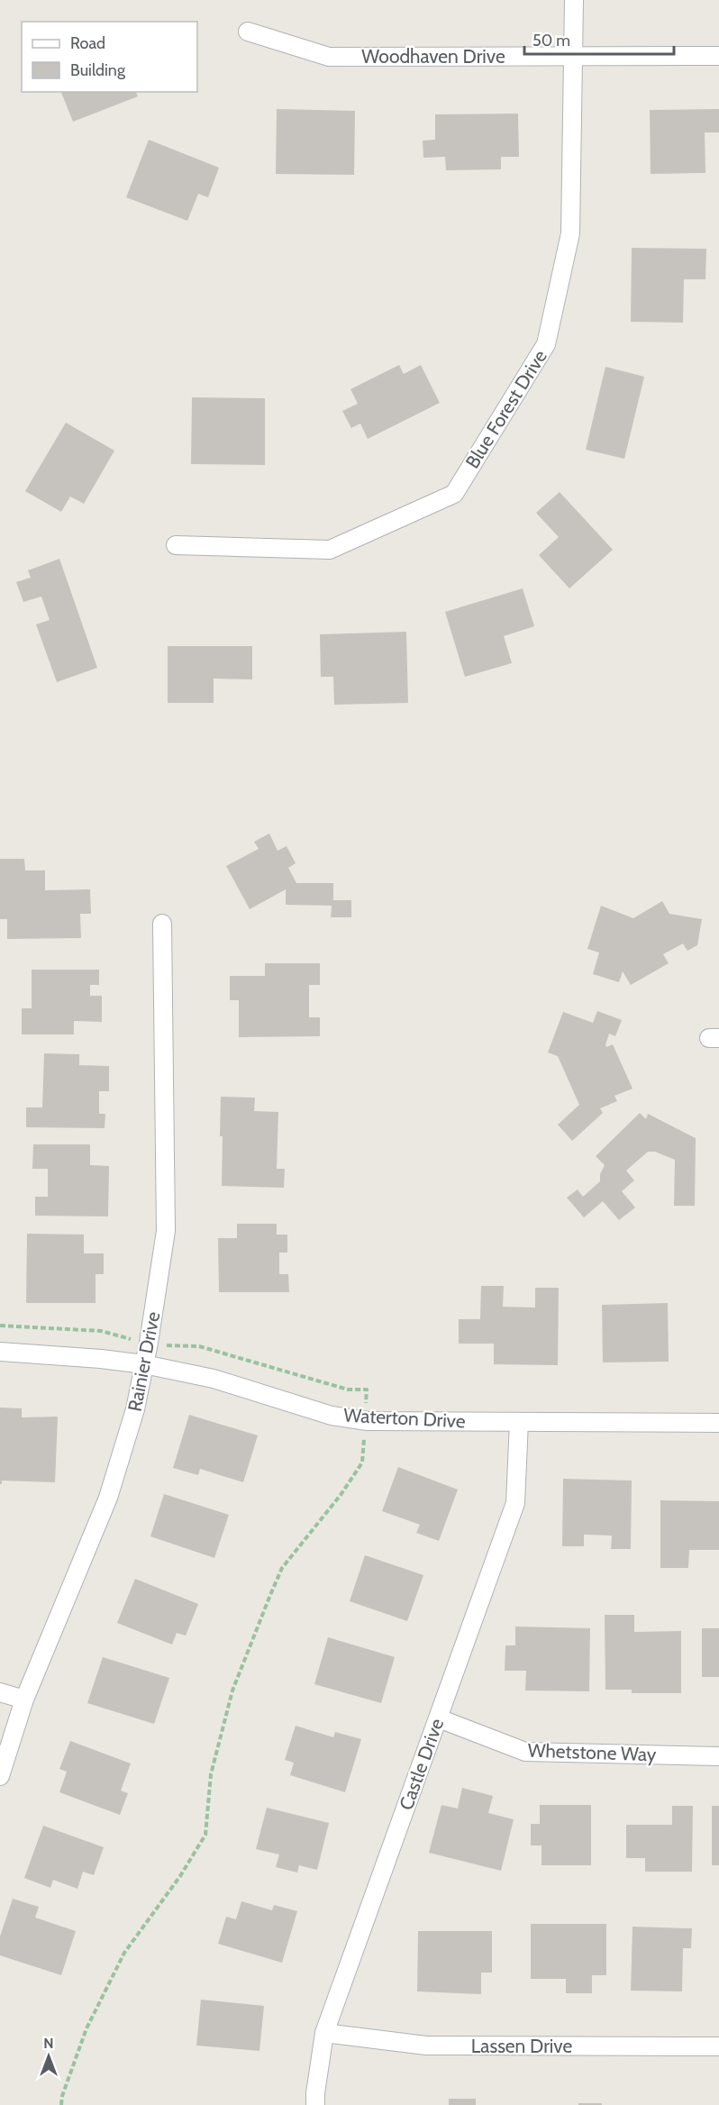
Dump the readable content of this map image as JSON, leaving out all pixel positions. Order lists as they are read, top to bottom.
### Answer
{
  "streets": {
    "street": [
      "Woodhaven Drive",
      "Blue Forest Drive",
      "Rainier Drive",
      "Waterton Drive",
      "Whetstone Way",
      "Castle Drive",
      "Lassen Drive"
    ]
  },
  "crossings": [
    ["Woodhaven Drive", "Blue Forest Drive"],
    ["Rainier Drive", "Waterton Drive"],
    ["Waterton Drive", "Castle Drive"],
    ["Whetstone Way", "Castle Drive"],
    ["Castle Drive", "Lassen Drive"]
  ],
  "legend": ["Road", "Building"],
  "scale_bar": "50 m",
  "north": "top"
}
